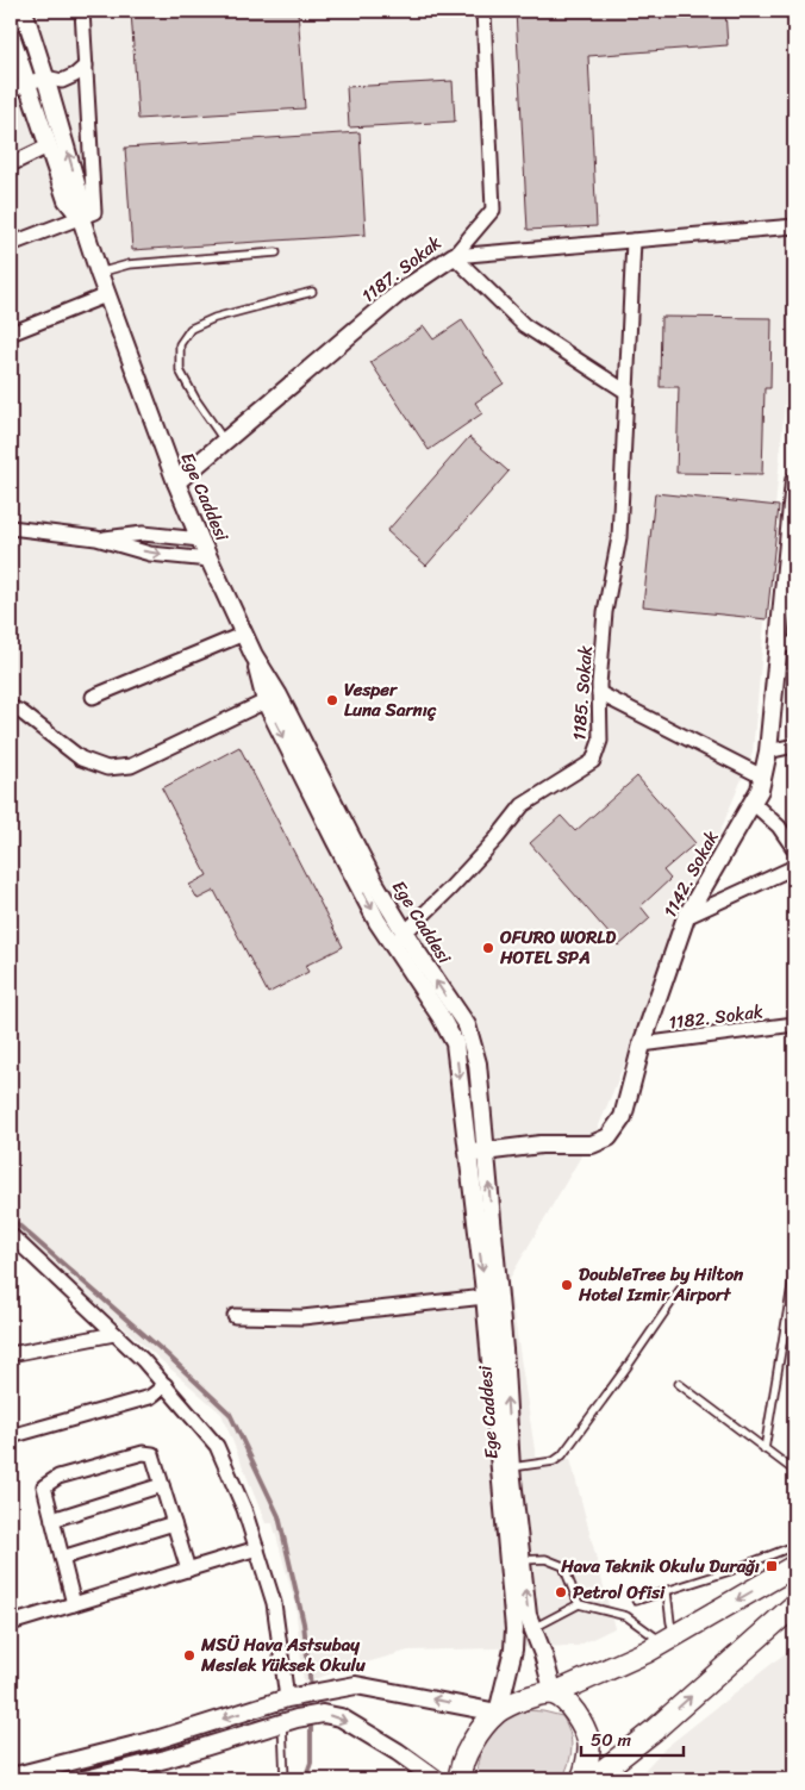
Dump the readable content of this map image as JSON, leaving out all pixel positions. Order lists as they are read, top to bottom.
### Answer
{
  "streets": {
    "street": [
      "1187. Sokak",
      "Ege Caddesi",
      "1185. Sokak",
      "1142. Sokak",
      "1182. Sokak"
    ]
  },
  "crossings": [
    ["1187. Sokak", "Ege Caddesi"],
    ["Ege Caddesi", "1185. Sokak"],
    ["Ege Caddesi", "1142. Sokak"],
    ["1142. Sokak", "1182. Sokak"]
  ],
  "places": {
    "other": [
      "Vesper Luna Sarnıç",
      "OFURO WORLD HOTEL SPA",
      "DoubleTree by Hilton Hotel Izmir Airport",
      "Petrol Ofisi",
      "MSÜ Hava Astsubay Meslek Yüksek Okulu"
    ],
    "transit": ["Hava Teknik Okulu Durağı"]
  },
  "scale_bar": "50 m"
}
